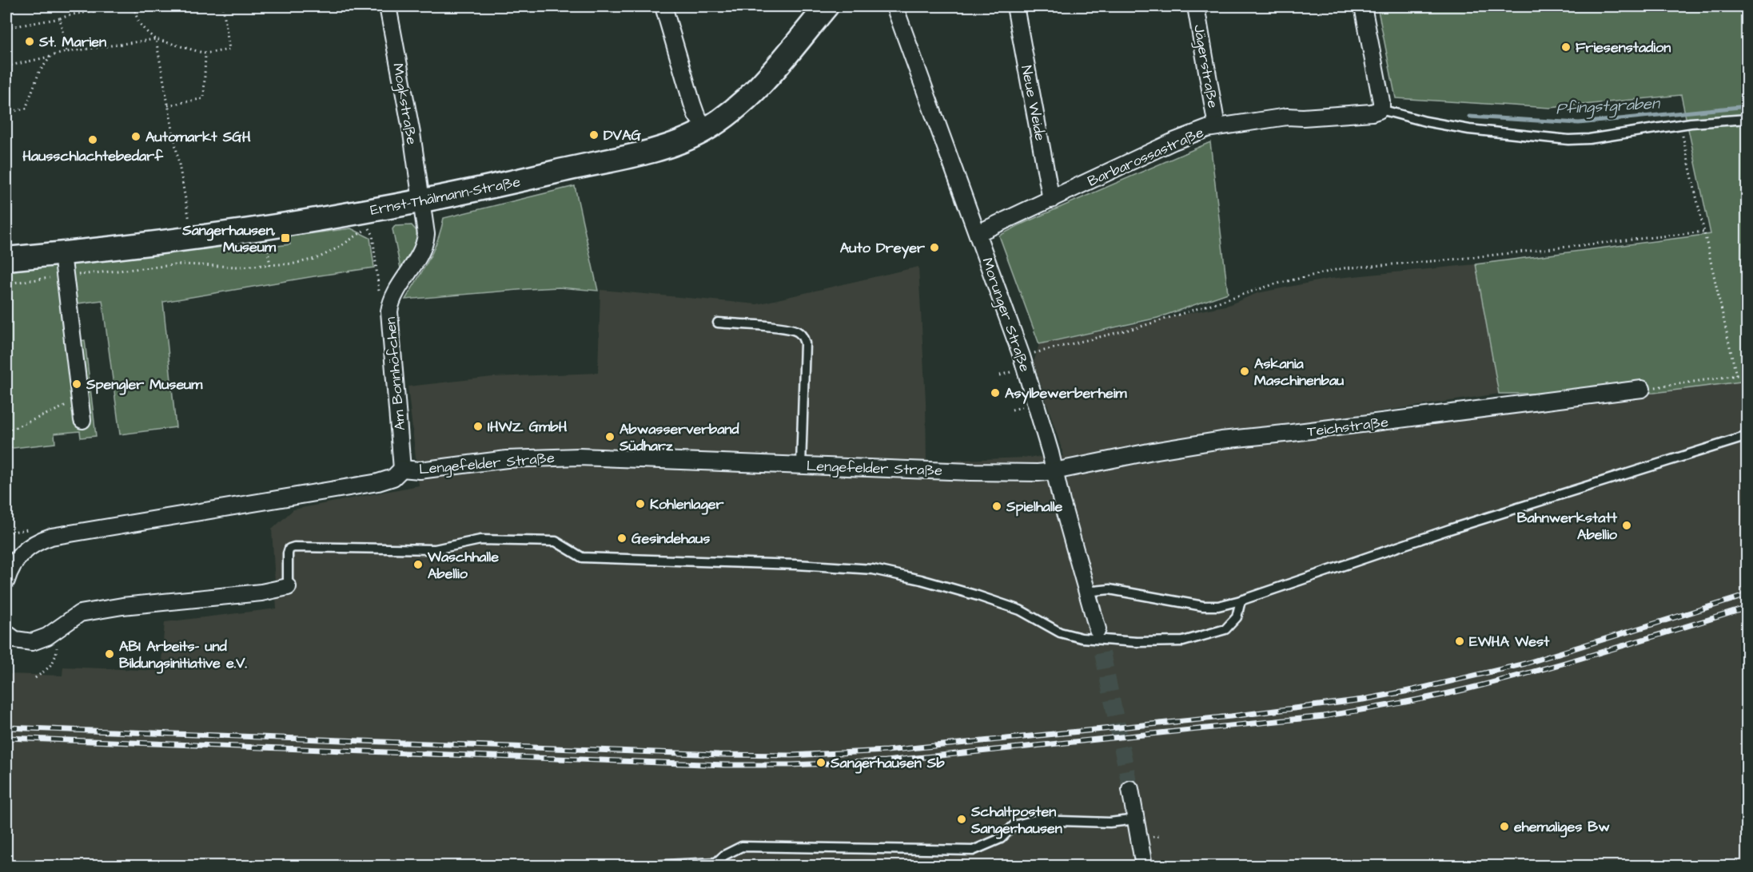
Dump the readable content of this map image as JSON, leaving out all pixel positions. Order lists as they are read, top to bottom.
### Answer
{
  "streets": {
    "street": [
      "Jägerstraße",
      "Neue Weide",
      "Mogkstraße",
      "Barbarossastraße",
      "Ernst-Thälmann-Straße",
      "Morunger Straße",
      "Am Bonnhöfchen",
      "Teichstraße",
      "Lengefelder Straße"
    ]
  },
  "crossings": [
    ["Jägerstraße", "Barbarossastraße"],
    ["Neue Weide", "Barbarossastraße"],
    ["Mogkstraße", "Ernst-Thälmann-Straße"],
    ["Mogkstraße", "Am Bonnhöfchen"],
    ["Barbarossastraße", "Morunger Straße"],
    ["Ernst-Thälmann-Straße", "Am Bonnhöfchen"],
    ["Morunger Straße", "Teichstraße"],
    ["Morunger Straße", "Lengefelder Straße"],
    ["Am Bonnhöfchen", "Lengefelder Straße"],
    ["Teichstraße", "Lengefelder Straße"]
  ],
  "water": ["Pfingstgraben"],
  "places": {
    "other": [
      "St. Marien",
      "Friesenstadion",
      "DVAG",
      "Automarkt SGH",
      "Hausschlachtebedarf",
      "Auto Dreyer",
      "Askania Maschinenbau",
      "Spengler Museum",
      "Asylbewerberheim",
      "IHWZ GmbH",
      "Abwasserverband Südharz",
      "Kohlenlager",
      "Spielhalle",
      "Bahnwerkstatt Abellio",
      "Gesindehaus",
      "Waschhalle Abellio",
      "EWHA West",
      "ABI Arbeits- und Bildungsinitiative e.V.",
      "Sangerhausen Sb",
      "Schaltposten Sangerhausen",
      "ehemaliges Bw"
    ],
    "transit": ["Sangerhausen, Museum"]
  }
}
